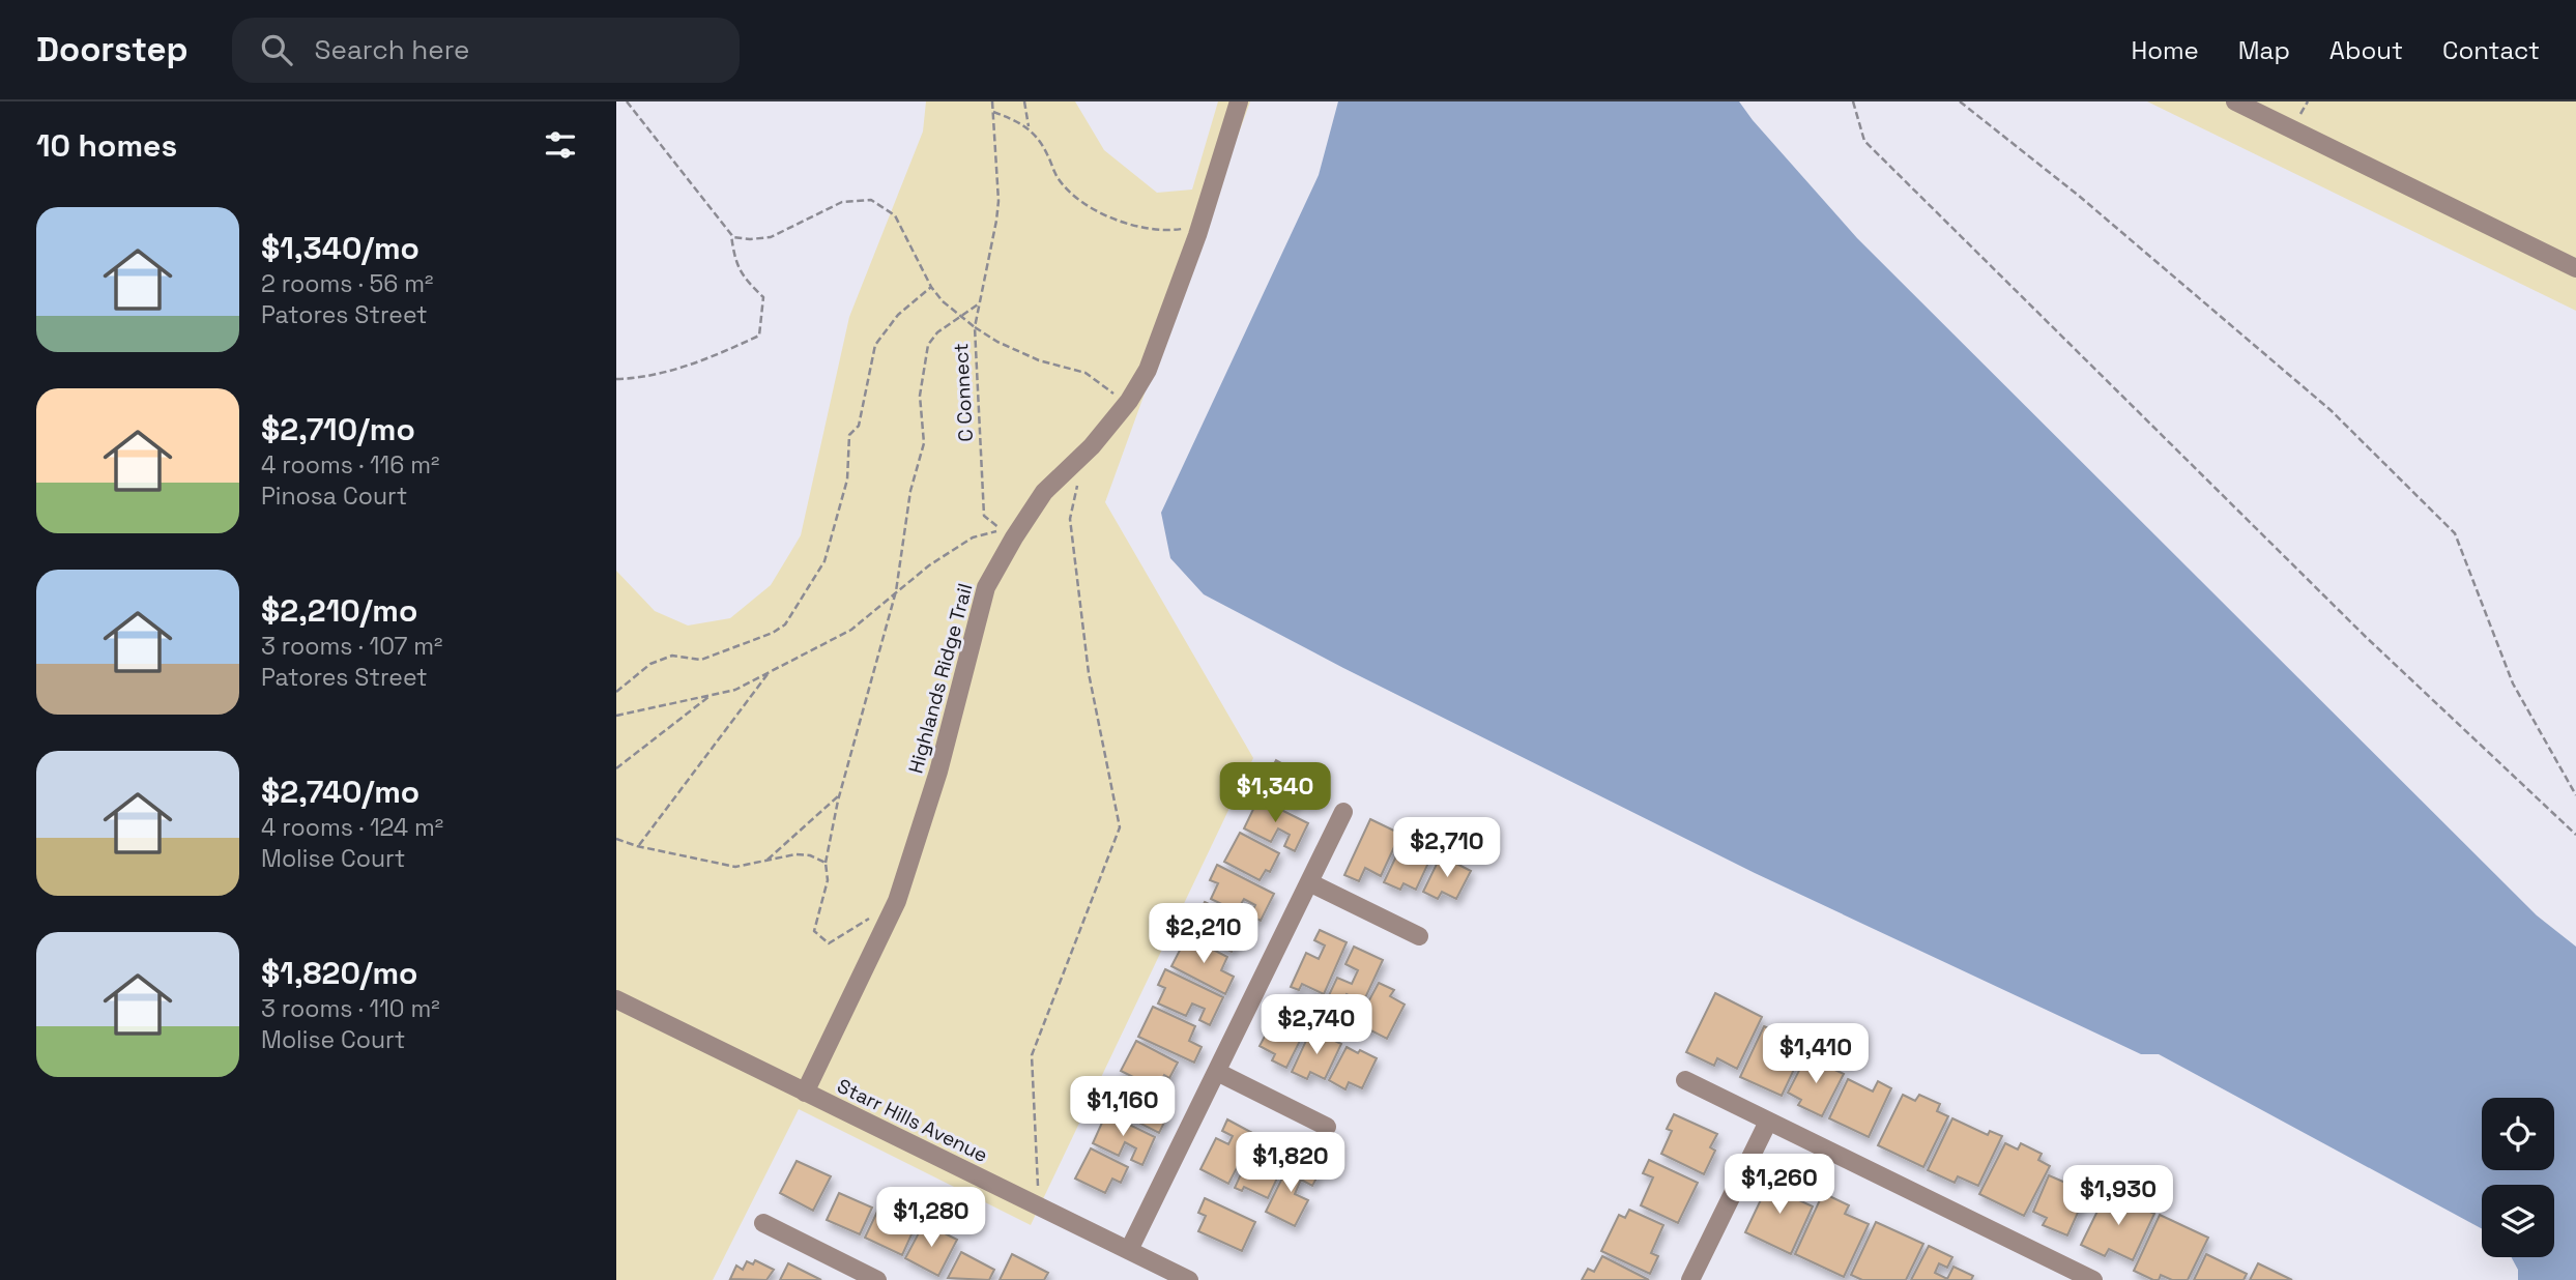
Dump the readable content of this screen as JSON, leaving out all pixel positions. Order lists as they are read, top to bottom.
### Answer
{
  "streets": {
    "street": ["Highlands Ridge Trail", "Starr Hills Avenue"],
    "path": ["C Connect"]
  },
  "crossings": [
    ["C Connect", "Highlands Ridge Trail"],
    ["Highlands Ridge Trail", "Starr Hills Avenue"]
  ],
  "page": {
    "header": "Doorstep",
    "search": "Search here",
    "nav": [
      "Home",
      "Map",
      "About",
      "Contact"
    ],
    "heading": "10 homes",
    "list": [
      {
        "name": "$1,340/mo",
        "note": "2 rooms · 56 m² · Patores Street"
      },
      {
        "name": "$2,710/mo",
        "note": "4 rooms · 116 m² · Pinosa Court"
      },
      {
        "name": "$2,210/mo",
        "note": "3 rooms · 107 m² · Patores Street"
      },
      {
        "name": "$2,740/mo",
        "note": "4 rooms · 124 m² · Molise Court"
      },
      {
        "name": "$1,820/mo",
        "note": "3 rooms · 110 m² · Molise Court"
      }
    ],
    "price": [
      "$1,340",
      "$2,710",
      "$2,210",
      "$2,740",
      "$1,410",
      "$1,160",
      "$1,820",
      "$1,260",
      "$1,930",
      "$1,280"
    ]
  }
}
